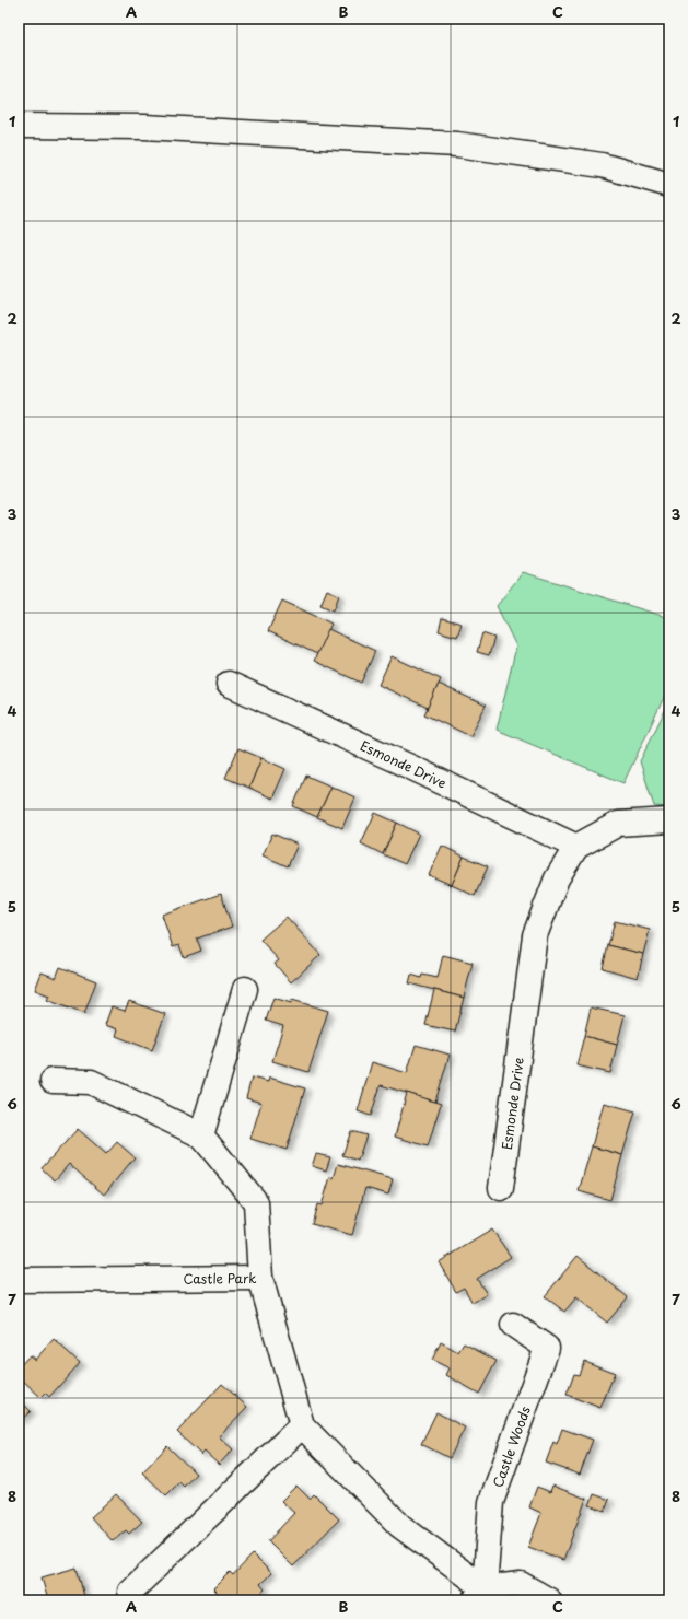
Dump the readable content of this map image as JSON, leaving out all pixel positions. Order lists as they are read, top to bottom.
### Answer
{
  "streets": {
    "street": ["Esmonde Drive", "Castle Park", "Castle Woods"]
  },
  "grid": {
    "columns": ["A", "B", "C"],
    "rows": [
      "1",
      "2",
      "3",
      "4",
      "5",
      "6",
      "7",
      "8"
    ]
  }
}
